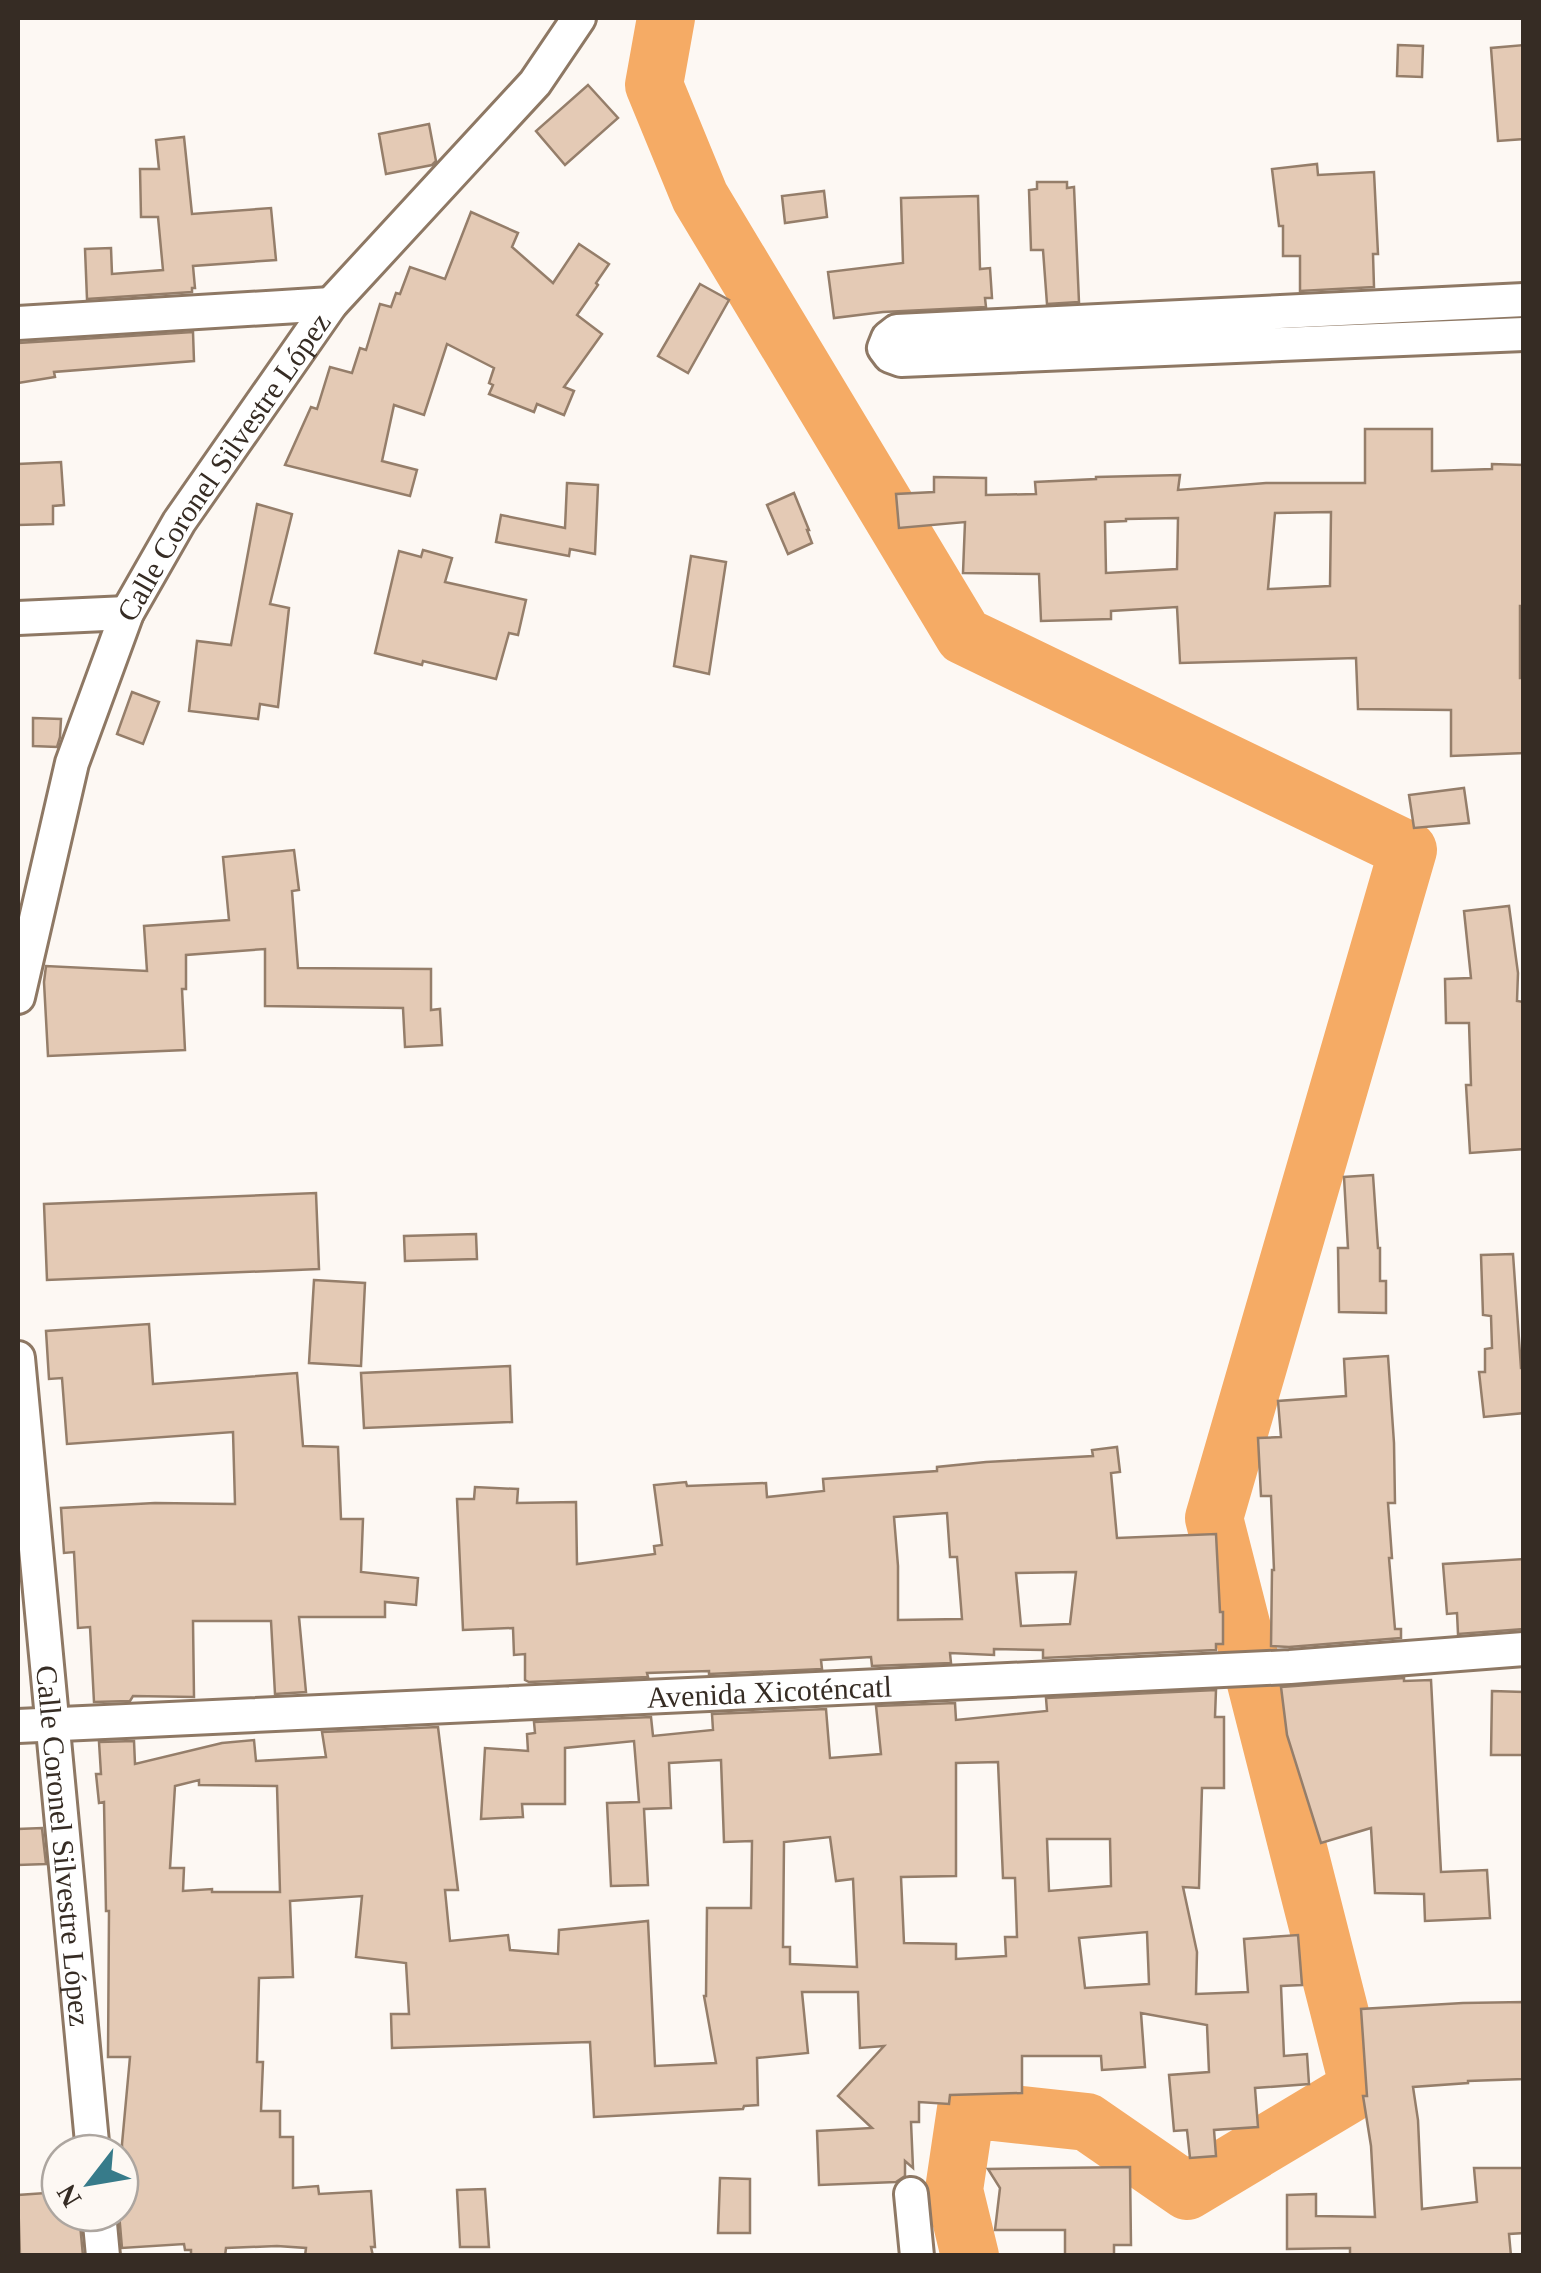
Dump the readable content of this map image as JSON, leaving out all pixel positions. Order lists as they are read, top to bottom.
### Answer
{
  "streets": {
    "street": ["Calle Coronel Silvestre López", "Avenida Xicoténcatl"]
  },
  "crossings": [
    ["Calle Coronel Silvestre López", "Avenida Xicoténcatl"]
  ],
  "north": "bottom left"
}
